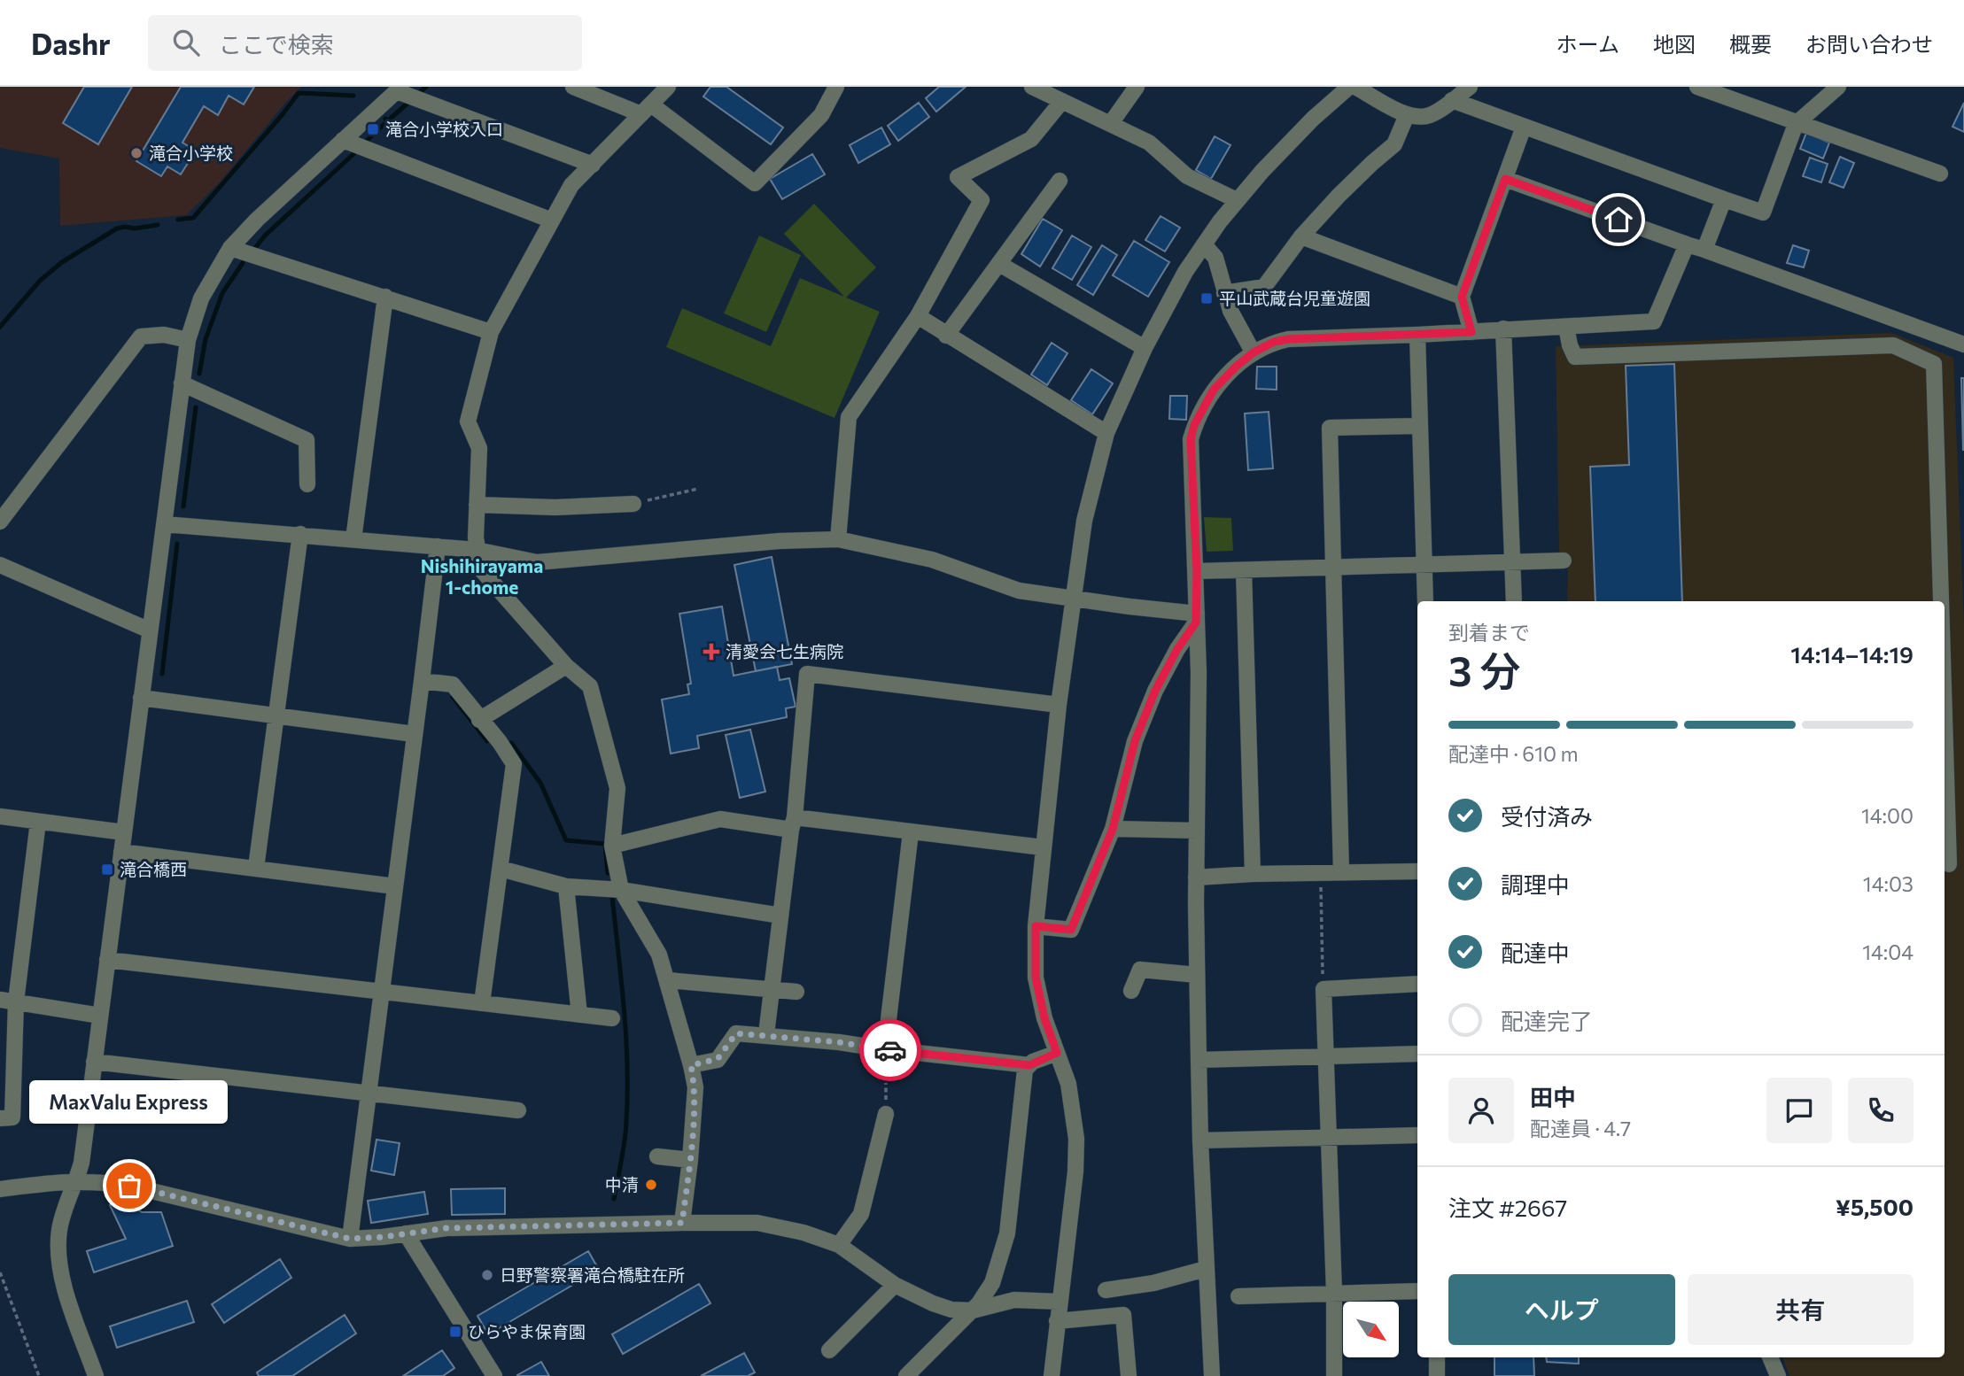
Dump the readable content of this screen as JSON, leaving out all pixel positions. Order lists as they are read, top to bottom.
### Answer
{
  "districts": ["Nishihirayama 1-chome"],
  "places": {
    "transit": [
      "滝合小学校入口",
      "平山武蔵台児童遊園",
      "滝合橋西",
      "ひらやま保育園"
    ],
    "other": [
      "滝合小学校",
      "中清",
      "MaxValu Express",
      "日野警察署滝合橋駐在所"
    ],
    "health": ["清愛会七生病院"]
  },
  "north": "bottom right",
  "page": {
    "header": "Dashr",
    "search": "ここで検索",
    "nav": [
      "ホーム",
      "地図",
      "概要",
      "お問い合わせ"
    ],
    "heading": ["3 分", "到着まで", "14:14–14:19"],
    "panel": [
      "田中",
      "配達員 · 4.7",
      "注文 #2667",
      "¥5,500"
    ],
    "bar": "配達中 · 610 m",
    "list": [
      ["受付済み", "14:00"],
      ["調理中", "14:03"],
      ["配達中", "14:04"],
      "配達完了"
    ],
    "bubble": "MaxValu Express",
    "buttons": ["ヘルプ", "共有"]
  }
}
